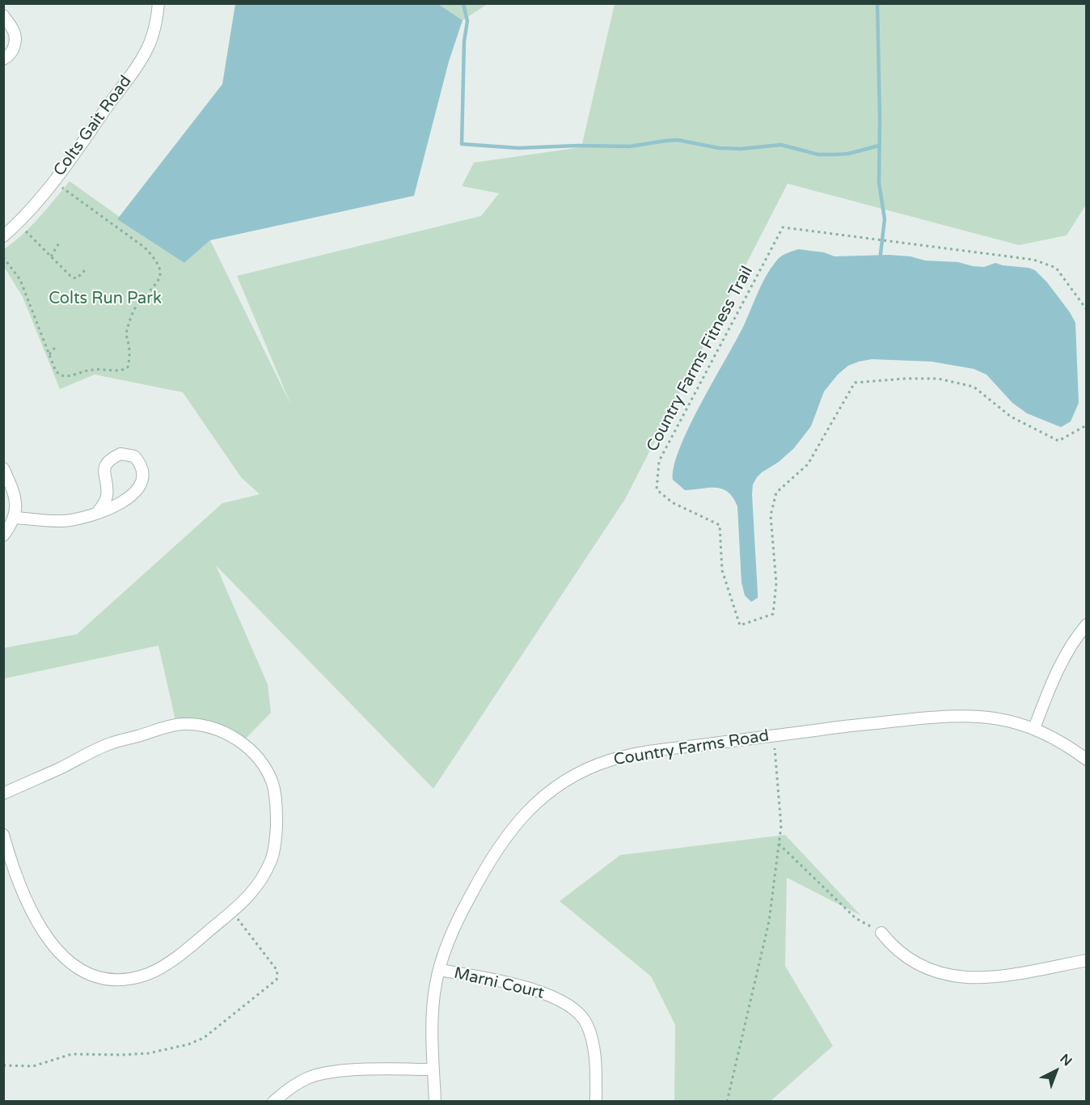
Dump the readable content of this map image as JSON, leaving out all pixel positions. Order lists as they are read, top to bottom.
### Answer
{
  "streets": {
    "street": ["Colts Gait Road", "Country Farms Road", "Marni Court"],
    "path": ["Country Farms Fitness Trail"]
  },
  "crossings": [
    ["Country Farms Road", "Marni Court"]
  ],
  "parks": ["Colts Run Park"],
  "north": "top right"
}
